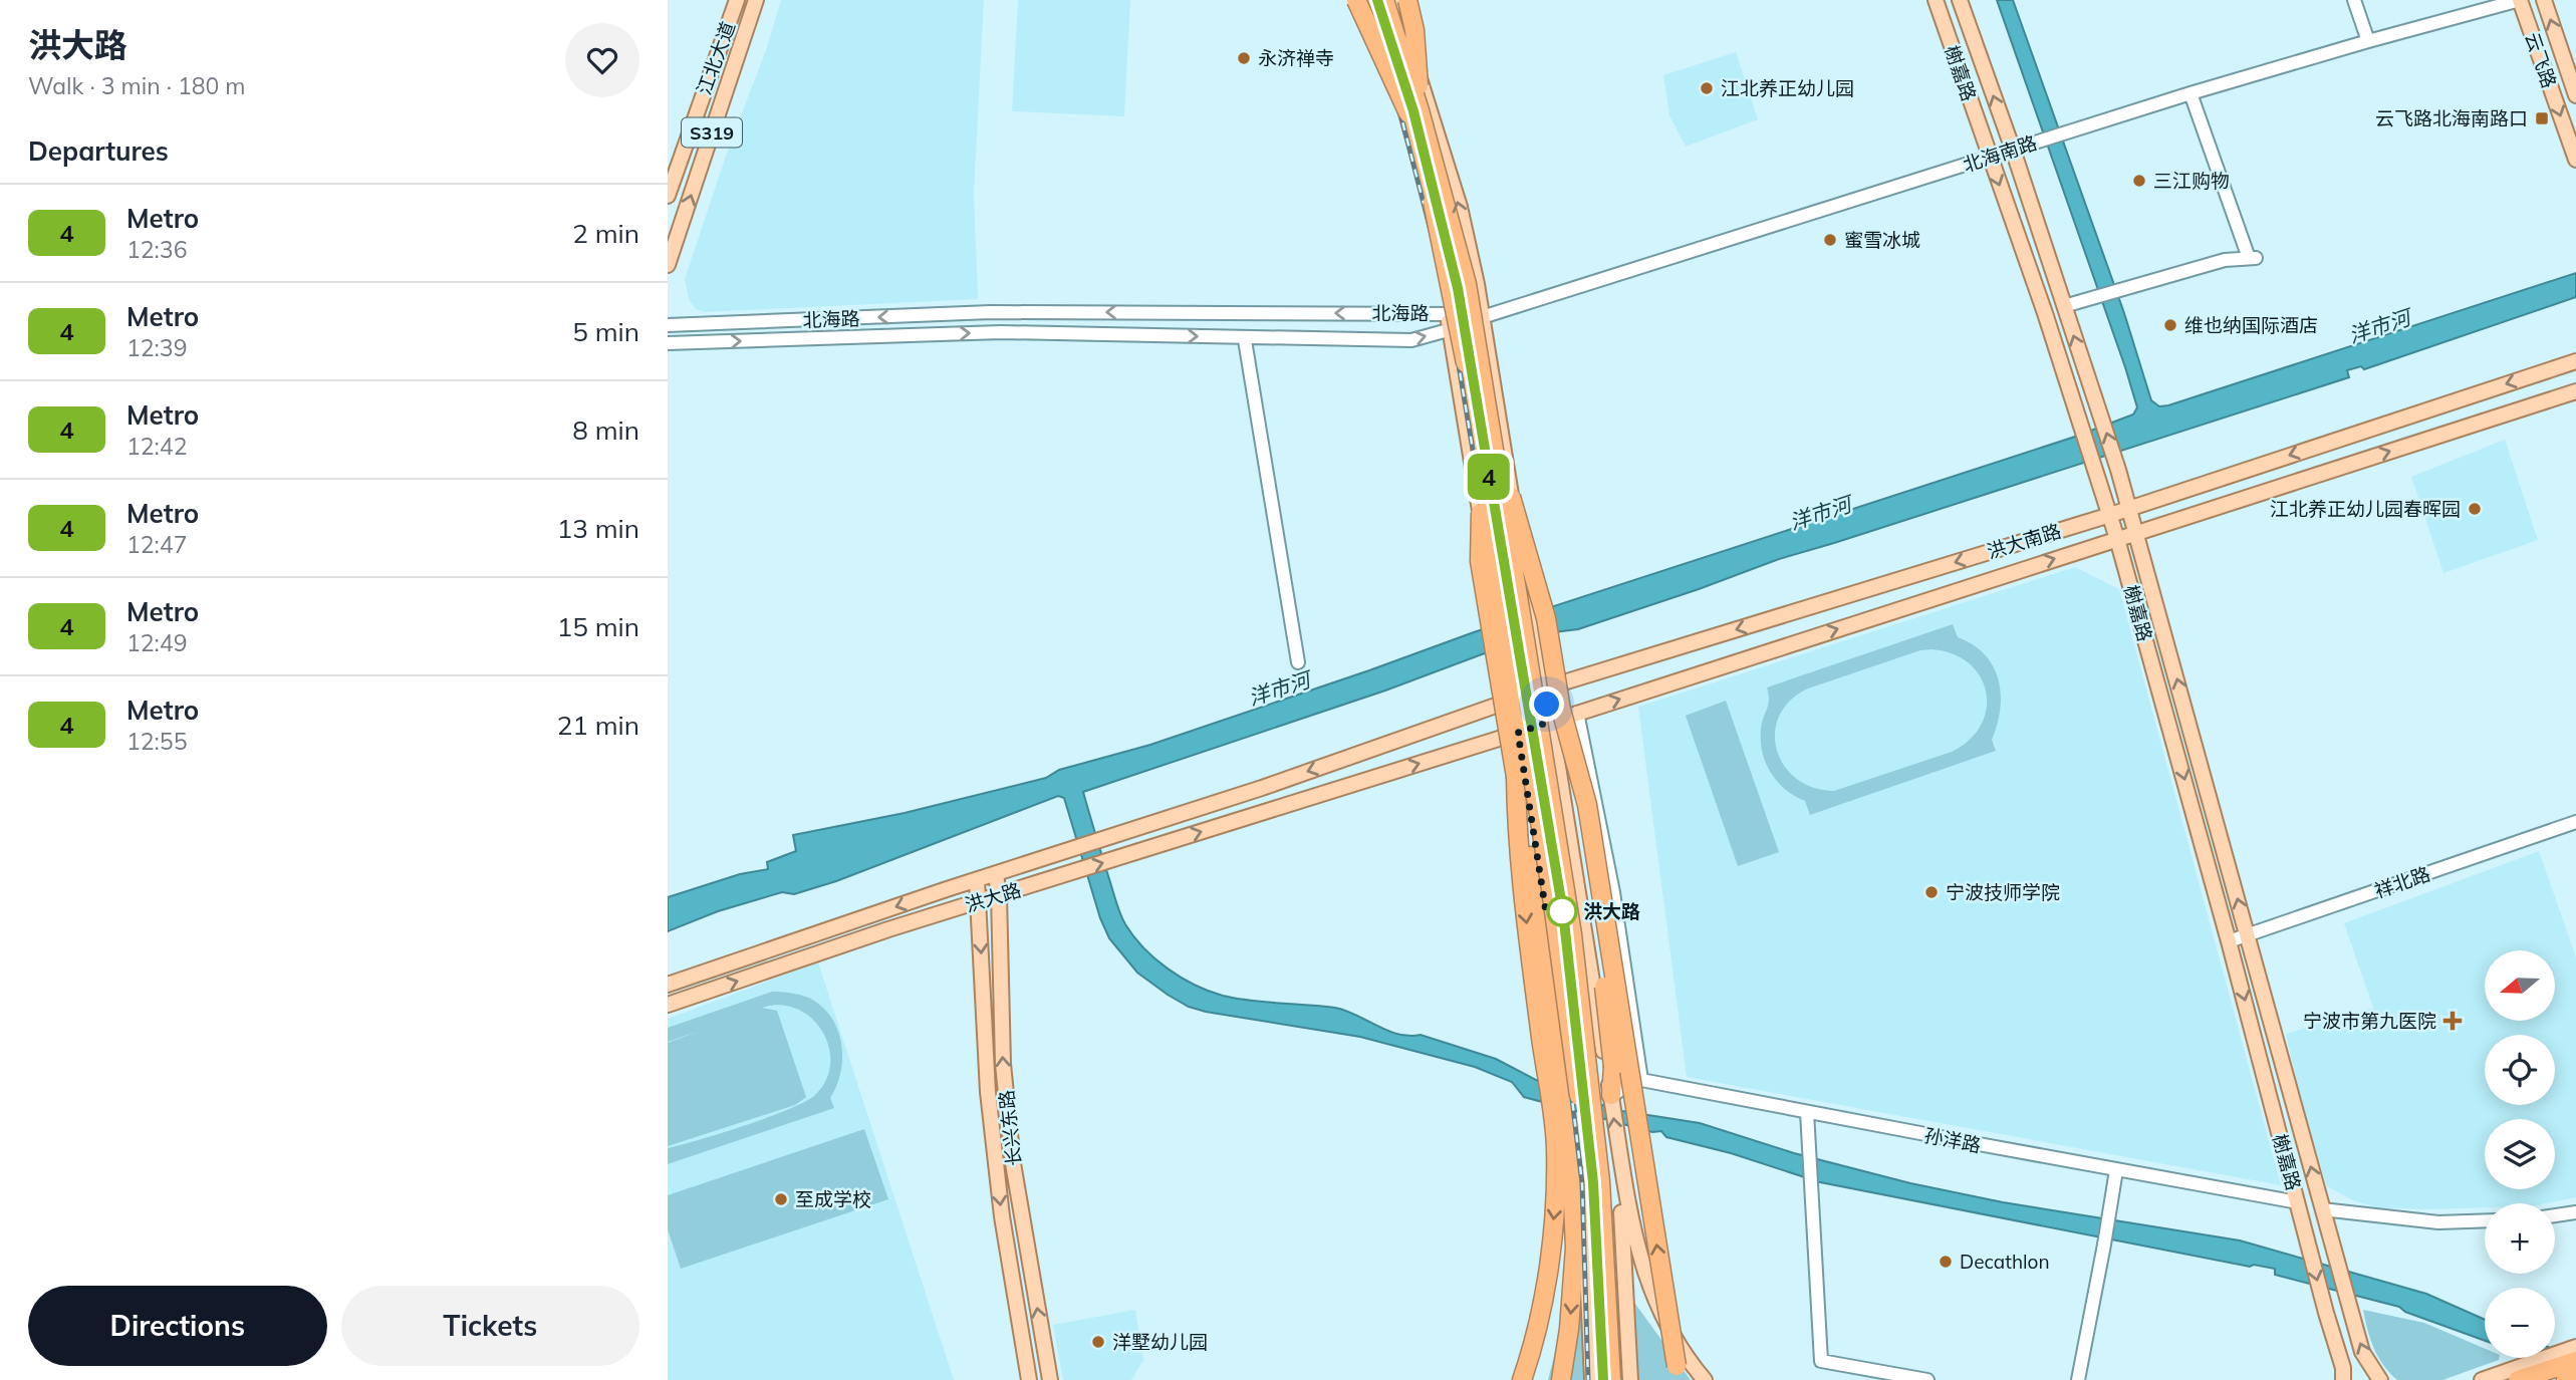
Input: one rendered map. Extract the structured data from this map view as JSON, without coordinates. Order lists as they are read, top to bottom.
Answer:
{
  "streets": {
    "main road": [
      "江北大道",
      "云飞路",
      "榭嘉路",
      "S319",
      "洪大南路",
      "洪大路",
      "长兴东路"
    ],
    "street": [
      "北海南路",
      "北海路",
      "祥北路",
      "孙洋路"
    ]
  },
  "crossings": [
    ["云飞路", "北海南路"],
    ["榭嘉路", "北海南路"],
    ["榭嘉路", "洪大南路"],
    ["榭嘉路", "祥北路"],
    ["榭嘉路", "孙洋路"],
    ["北海南路", "北海路"],
    ["洪大南路", "洪大路"],
    ["洪大路", "长兴东路"]
  ],
  "water": ["洋市河"],
  "places": {
    "other": [
      "永济禅寺",
      "江北养正幼儿园",
      "三江购物",
      "蜜雪冰城",
      "维也纳国际酒店",
      "江北养正幼儿园春晖园",
      "宁波技师学院",
      "洪大路",
      "至成学校",
      "Decathlon",
      "洋墅幼儿园"
    ],
    "transit": ["云飞路北海南路口"],
    "health": ["宁波市第九医院"]
  },
  "lines": ["metro line 4"],
  "north": "left",
  "page": {
    "heading": [
      ["洪大路", "Walk · 3 min · 180 m"],
      "Departures"
    ],
    "on_map": "4",
    "list": [
      {
        "mark": "4",
        "name": "Metro",
        "note": "12:36",
        "value": "2 min"
      },
      {
        "mark": "4",
        "name": "Metro",
        "note": "12:39",
        "value": "5 min"
      },
      {
        "mark": "4",
        "name": "Metro",
        "note": "12:42",
        "value": "8 min"
      },
      {
        "mark": "4",
        "name": "Metro",
        "note": "12:47",
        "value": "13 min"
      },
      {
        "mark": "4",
        "name": "Metro",
        "note": "12:49",
        "value": "15 min"
      },
      {
        "mark": "4",
        "name": "Metro",
        "note": "12:55",
        "value": "21 min"
      }
    ],
    "map_buttons": ["+", "−"],
    "buttons": ["Directions", "Tickets"]
  }
}
